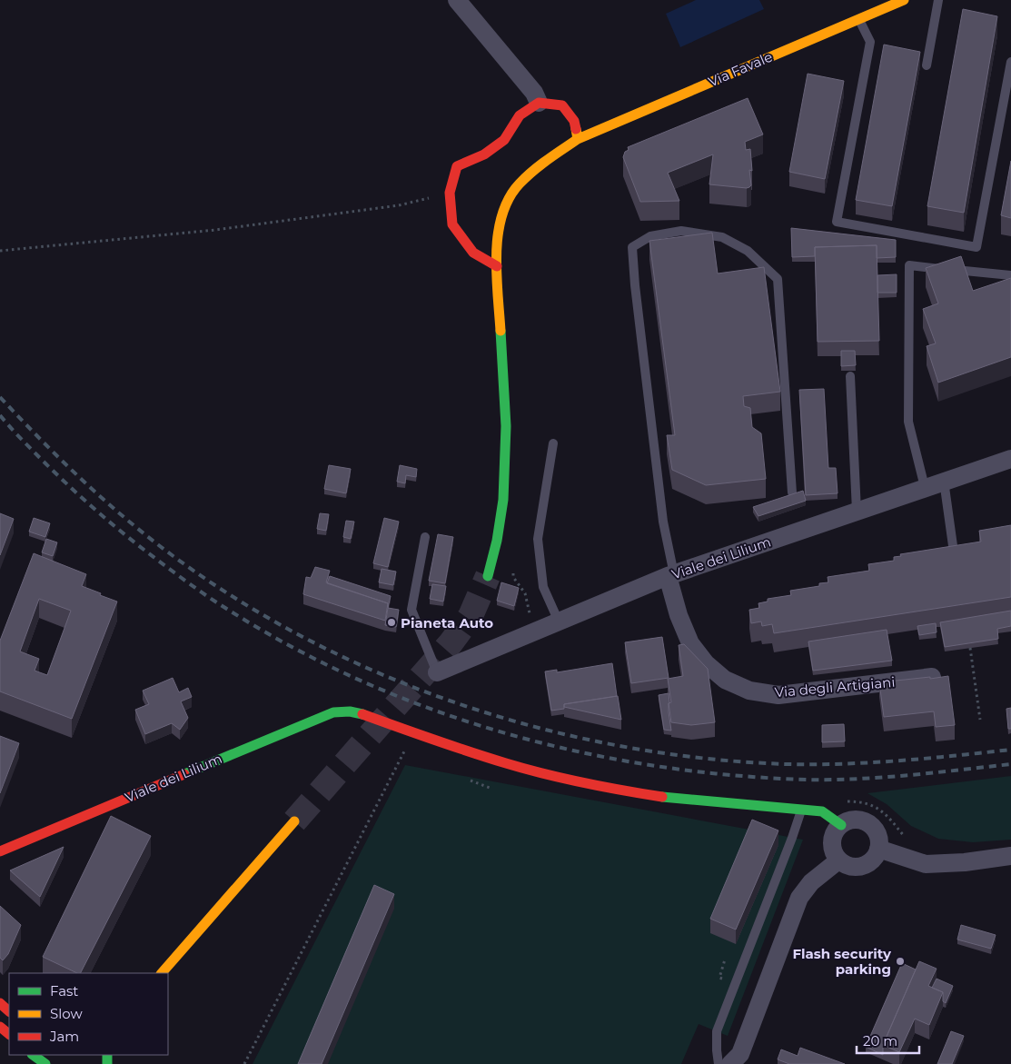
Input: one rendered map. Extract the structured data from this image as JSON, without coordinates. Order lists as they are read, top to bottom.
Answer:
{
  "streets": {
    "main road": ["Via Favale", "Viale dei Lilium"],
    "street": ["Via degli Artigiani"]
  },
  "crossings": [
    ["Viale dei Lilium", "Via degli Artigiani"]
  ],
  "places": ["Pianeta Auto", "Flash security parking"],
  "legend": ["Fast", "Slow", "Jam"],
  "scale_bar": "20 m"
}
